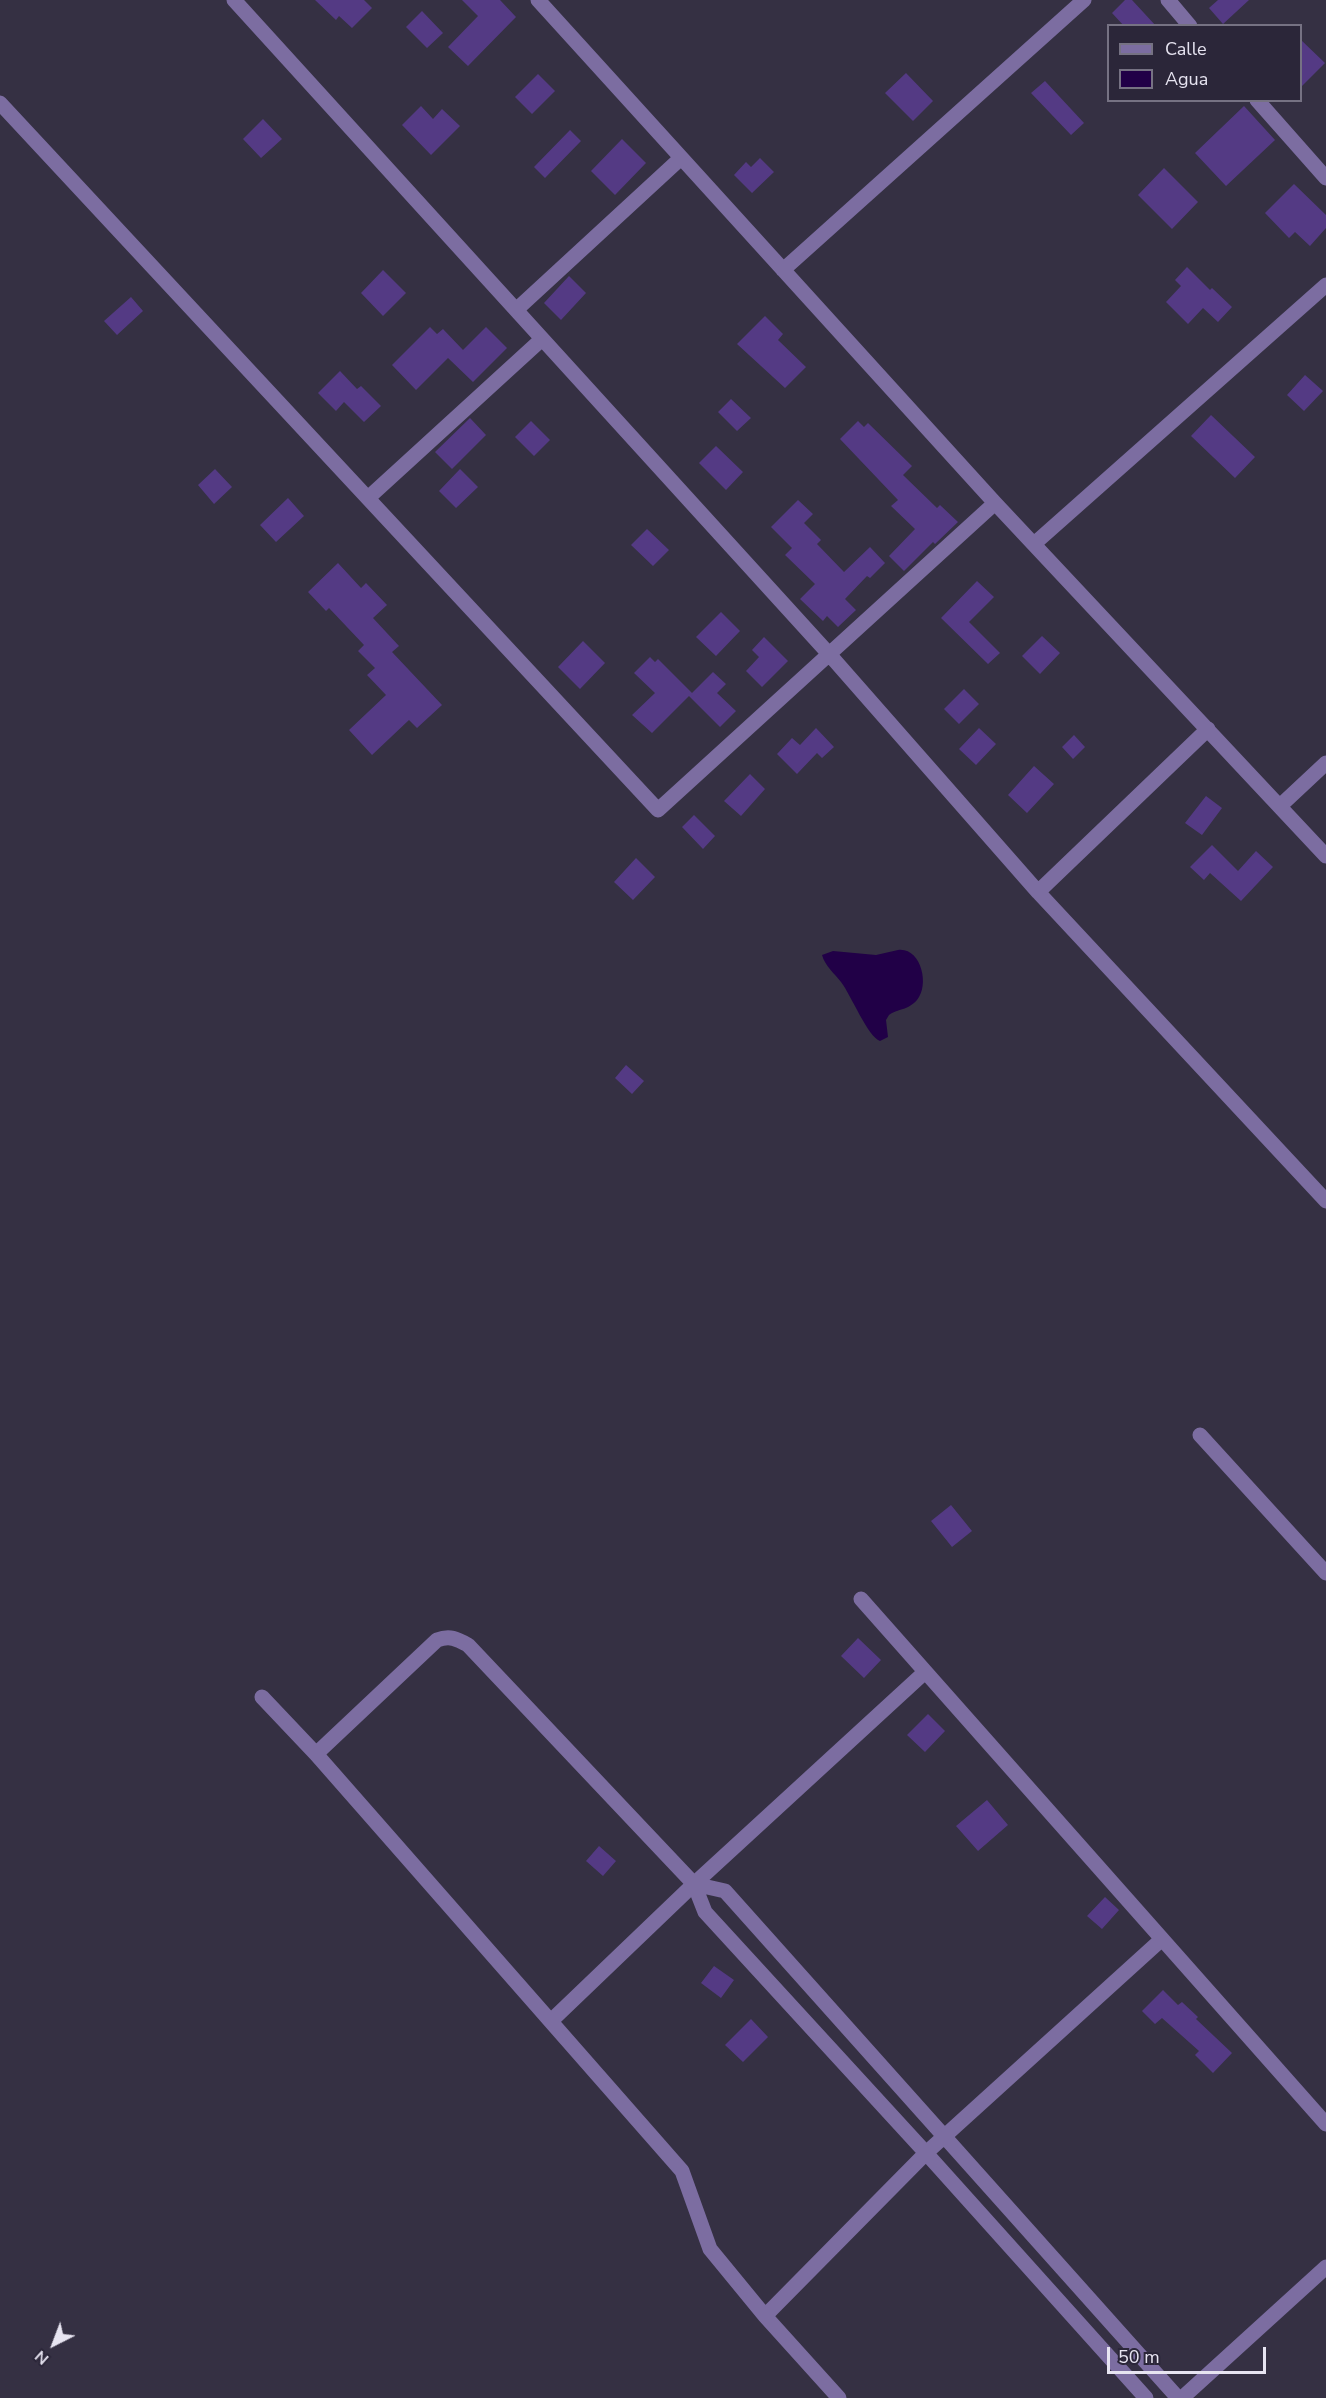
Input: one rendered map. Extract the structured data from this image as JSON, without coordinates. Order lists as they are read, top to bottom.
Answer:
{
  "legend": ["Calle", "Agua"],
  "scale_bar": "50 m",
  "north": "bottom left"
}
